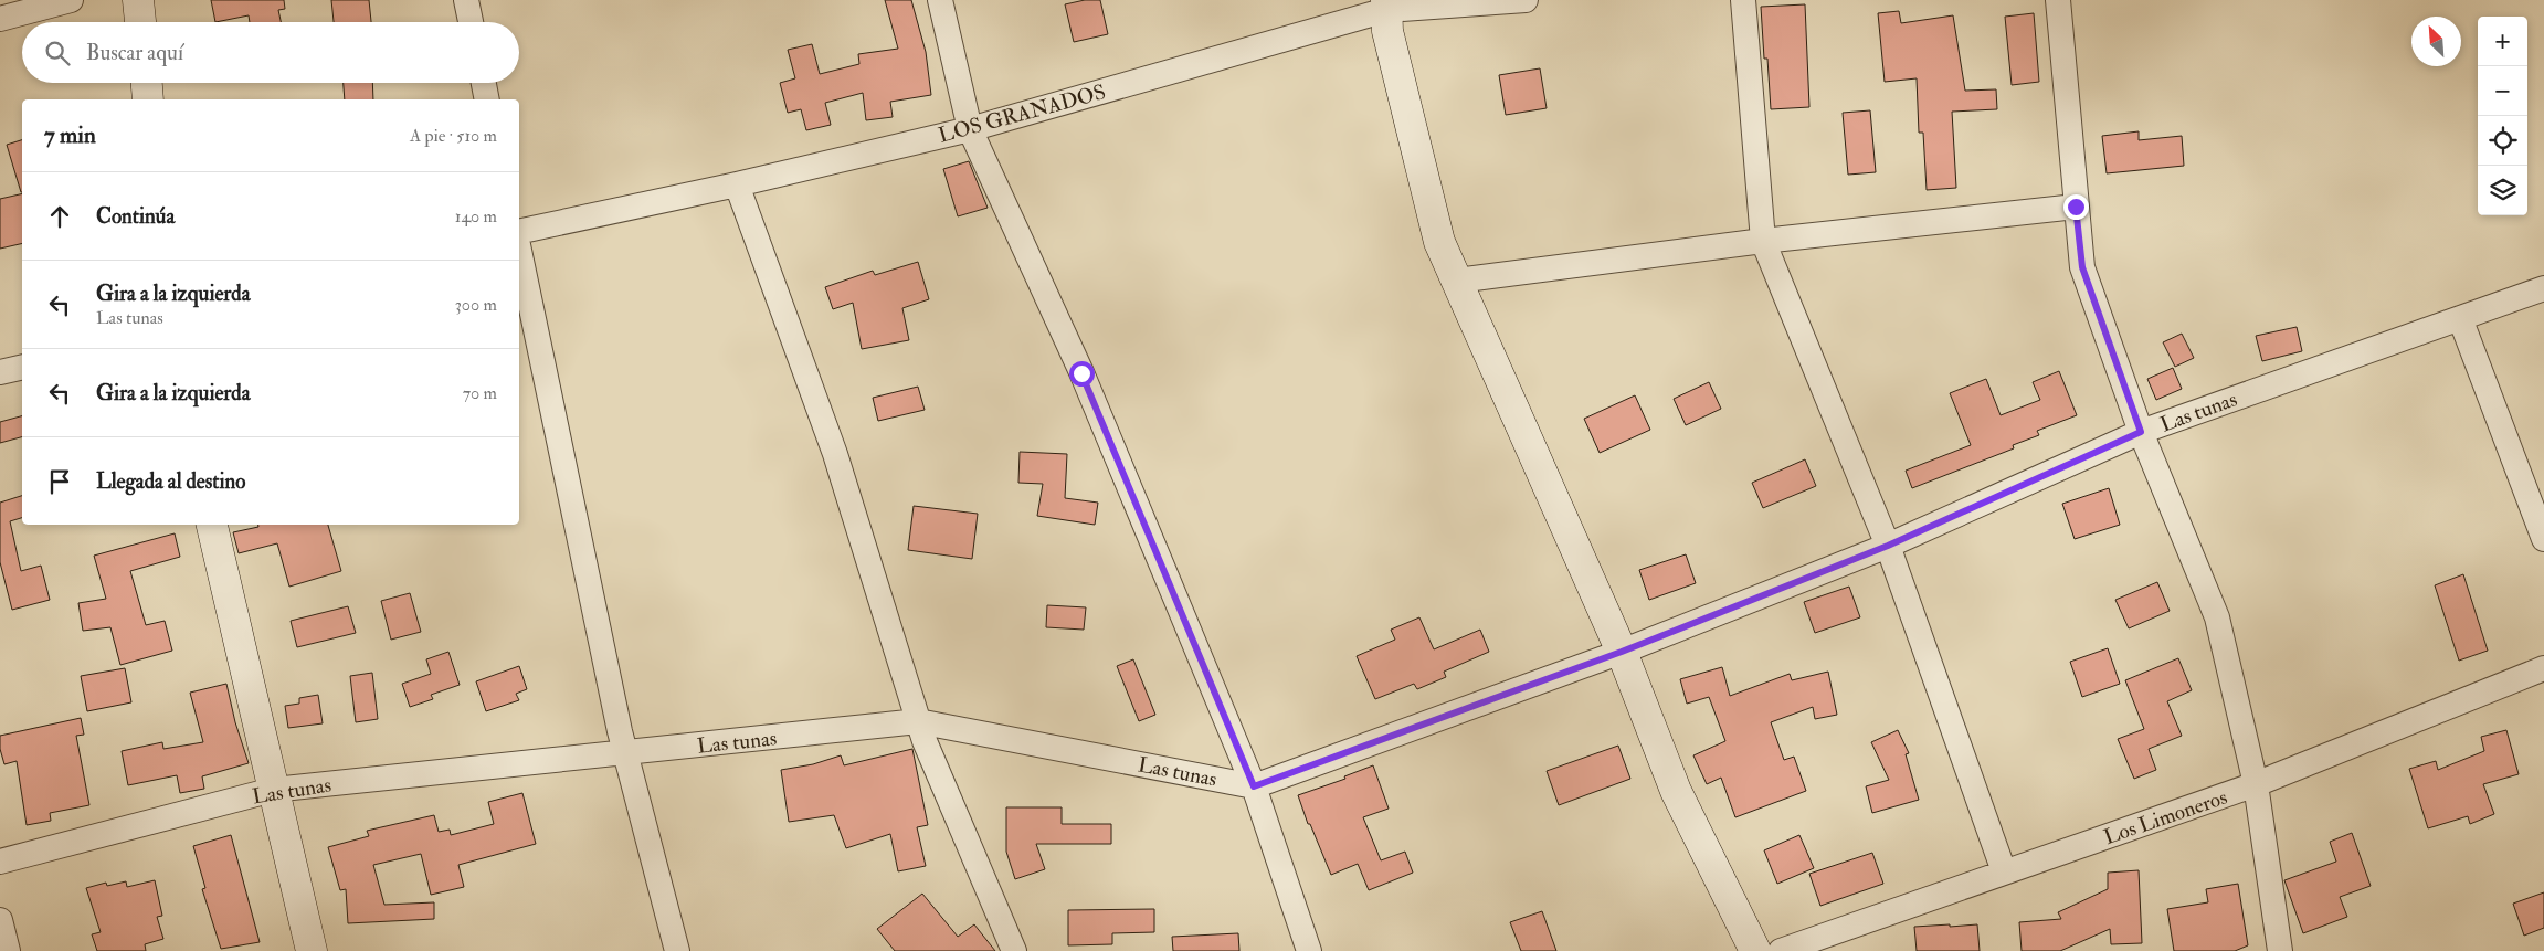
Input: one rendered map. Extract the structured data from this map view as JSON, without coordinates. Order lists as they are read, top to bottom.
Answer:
{
  "streets": {
    "street": ["LOS GRANADOS", "Las tunas", "Los Limoneros"]
  },
  "north": "top left",
  "page": {
    "map_buttons": ["+", "−"],
    "search": "Buscar aquí",
    "heading": ["7 min", "A pie · 510 m"],
    "list": [
      ["Continúa", "140 m"],
      ["Gira a la izquierda", "Las tunas", "300 m"],
      ["Gira a la izquierda", "70 m"],
      "Llegada al destino"
    ]
  }
}
